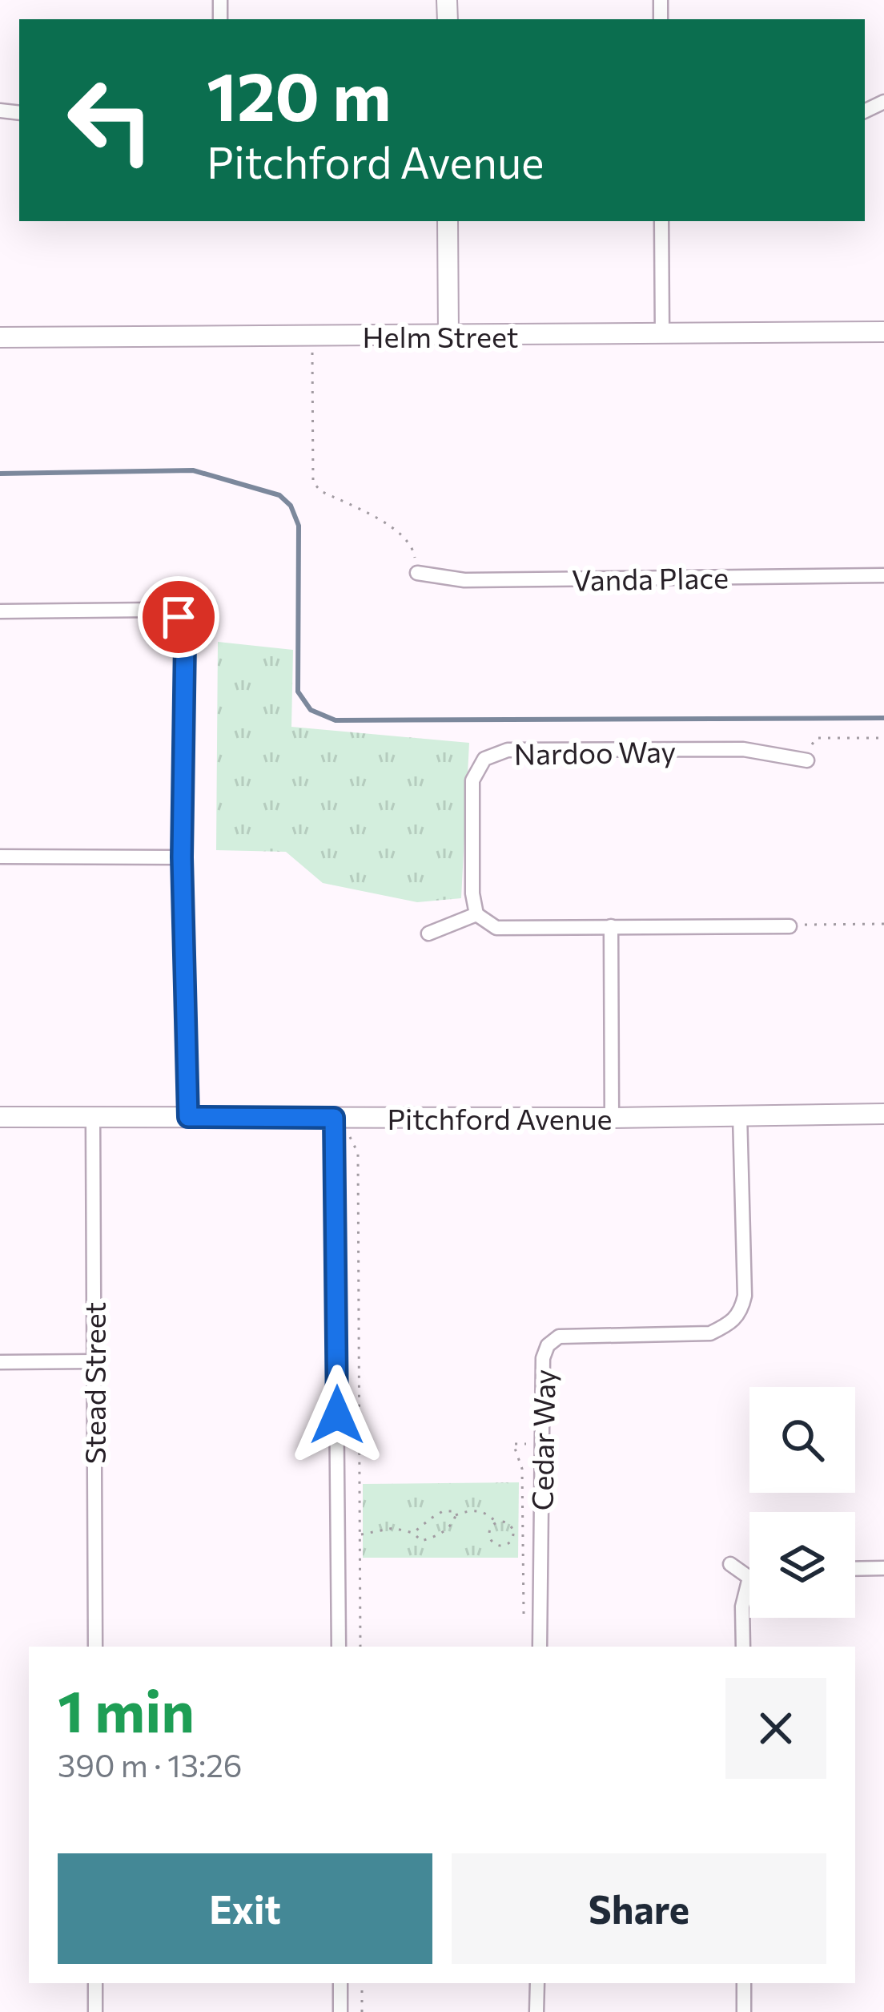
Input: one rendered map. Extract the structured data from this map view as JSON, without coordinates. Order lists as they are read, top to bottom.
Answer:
{
  "streets": {
    "street": [
      "Helm Street",
      "Vanda Place",
      "Nardoo Way",
      "Pitchford Avenue",
      "Stead Street",
      "Cedar Way"
    ]
  },
  "crossings": [
    ["Pitchford Avenue", "Stead Street"],
    ["Pitchford Avenue", "Cedar Way"]
  ],
  "page": {
    "turn": ["120 m", "Pitchford Avenue"],
    "heading": ["1 min", "390 m · 13:26"],
    "buttons": ["Exit", "Share"]
  }
}
